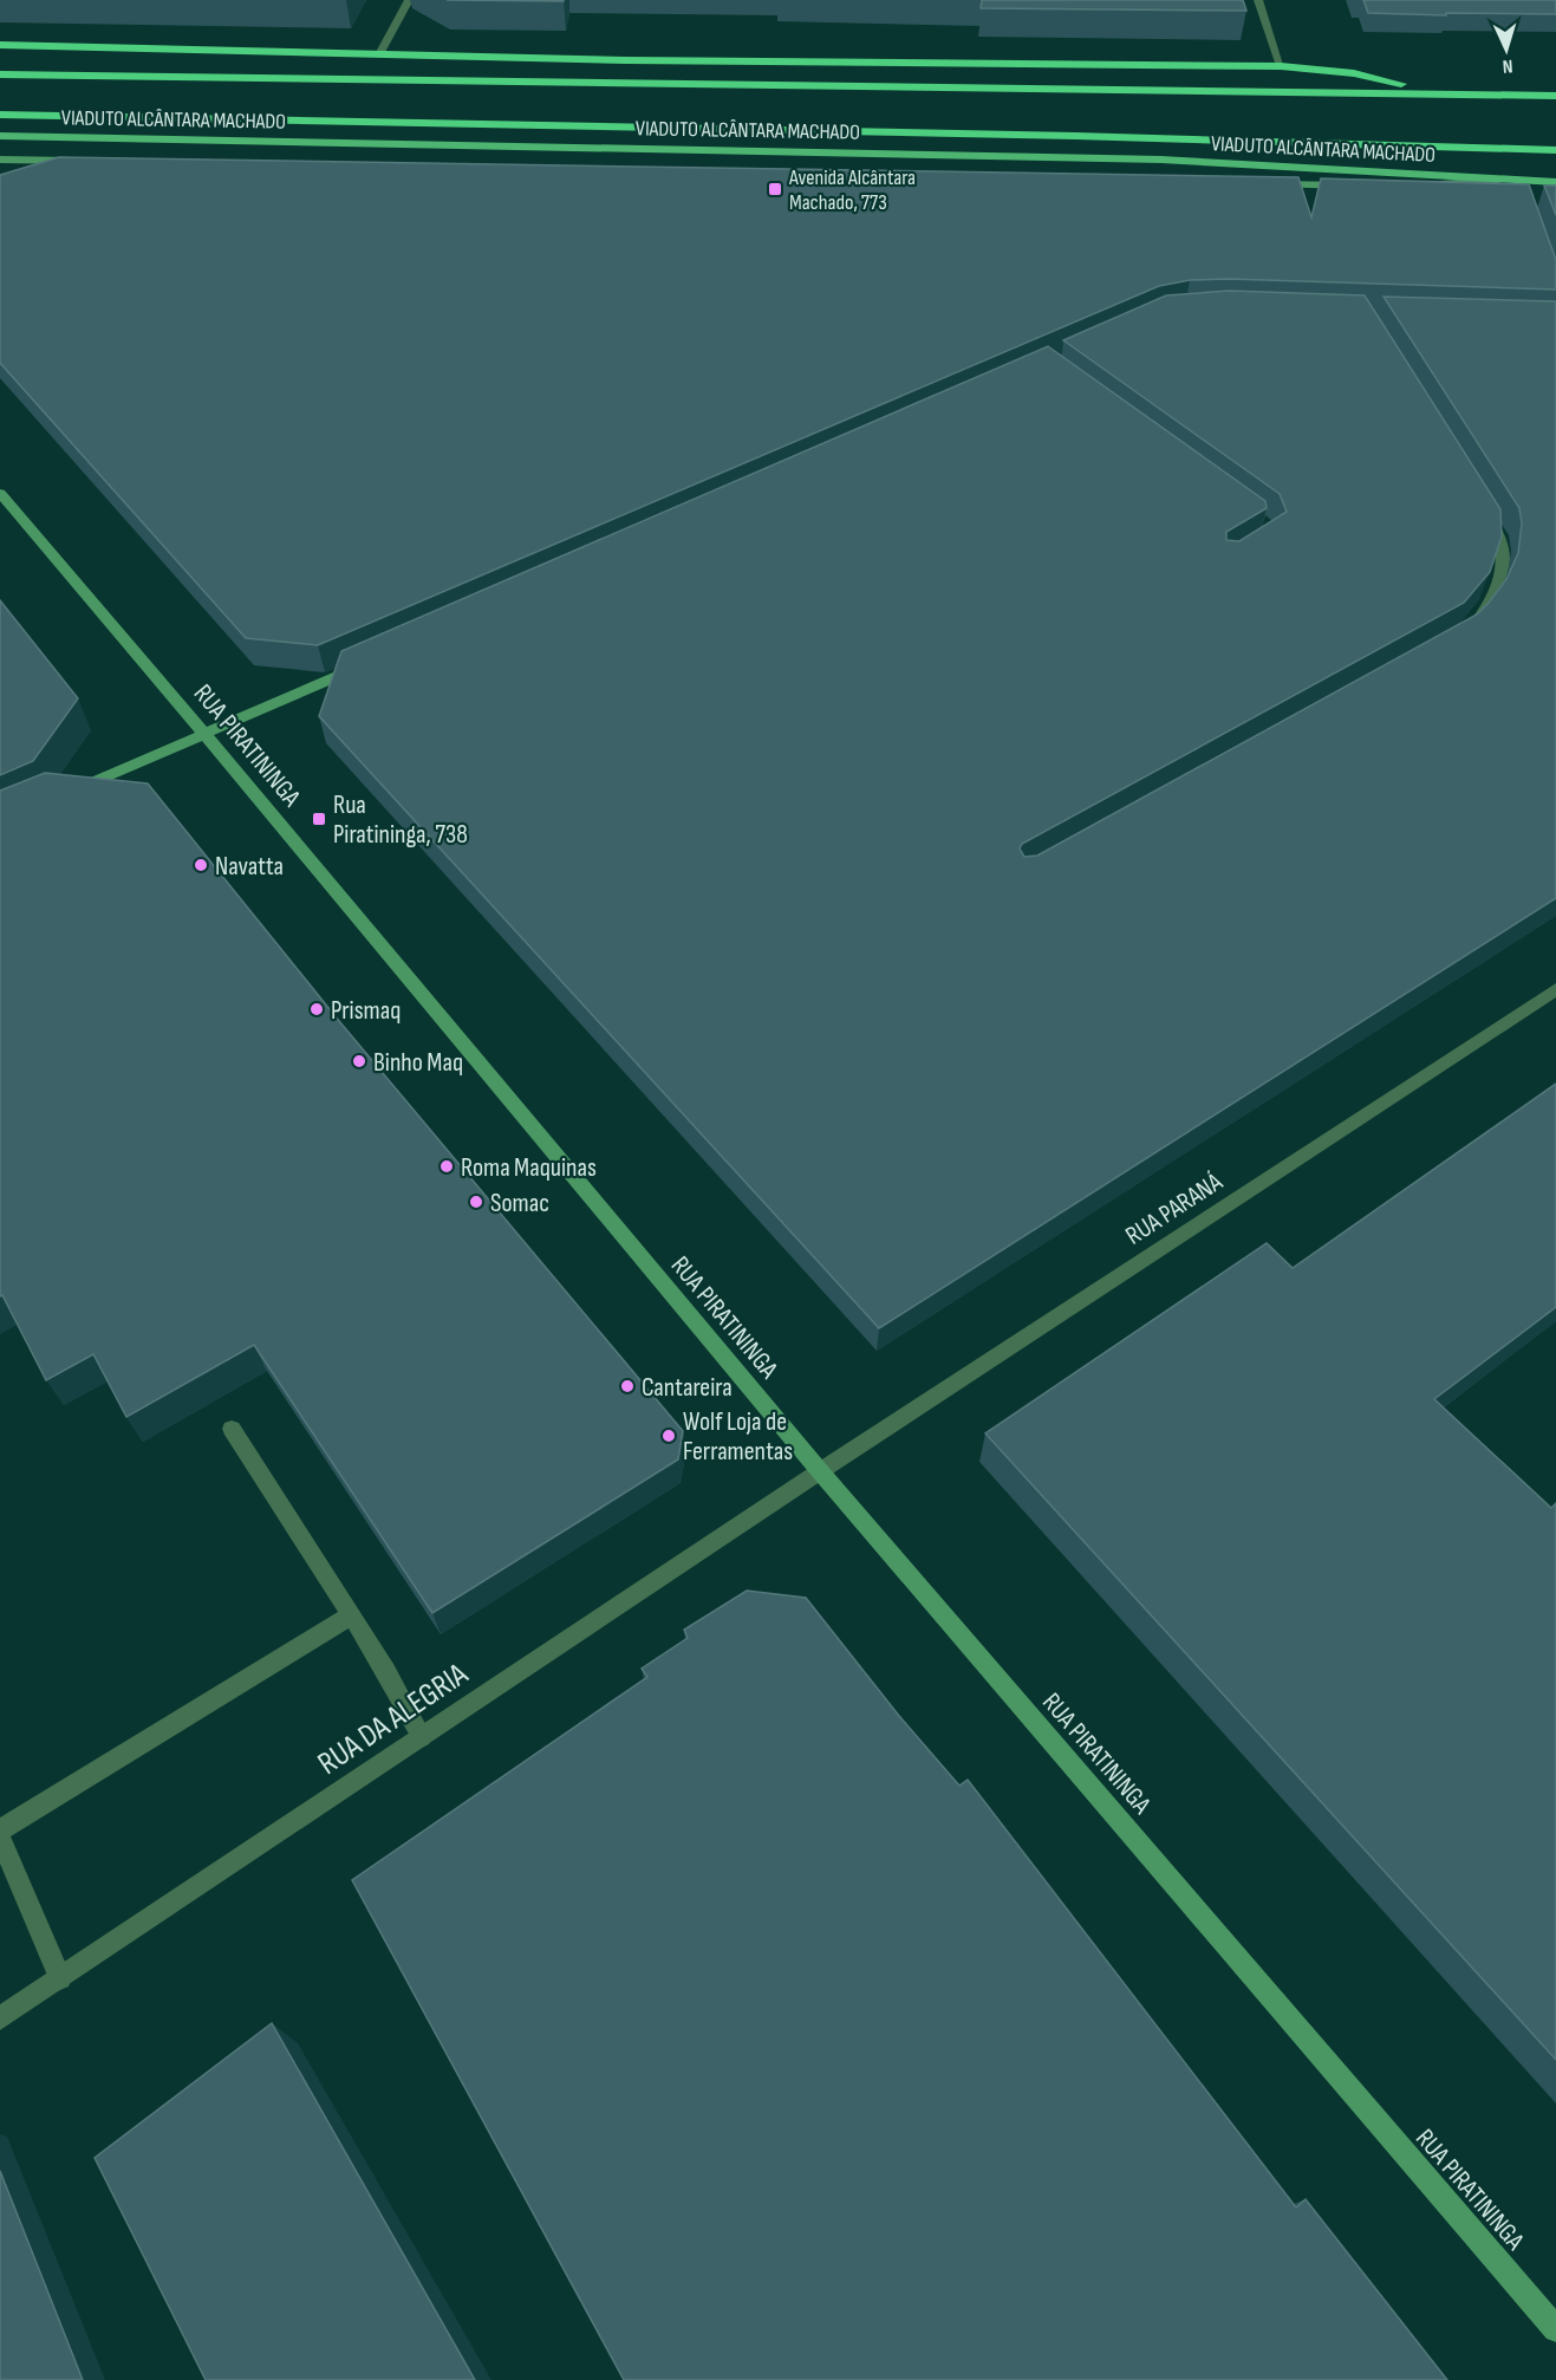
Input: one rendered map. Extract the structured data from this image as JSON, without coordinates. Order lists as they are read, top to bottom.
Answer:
{
  "streets": {
    "highway": ["VIADUTO ALCÂNTARA MACHADO"],
    "street": ["RUA PIRATININGA", "RUA PARANÁ", "RUA DA ALEGRIA"]
  },
  "crossings": [
    ["RUA PIRATININGA", "RUA PARANÁ"],
    ["RUA PIRATININGA", "RUA DA ALEGRIA"],
    ["RUA PARANÁ", "RUA DA ALEGRIA"]
  ],
  "places": {
    "transit": ["Avenida Alcântara Machado, 773", "Rua Piratininga, 738"],
    "other": [
      "Navatta",
      "Prismaq",
      "Binho Maq",
      "Roma Maquinas",
      "Somac",
      "Cantareira",
      "Wolf Loja de Ferramentas"
    ]
  },
  "north": "bottom"
}
